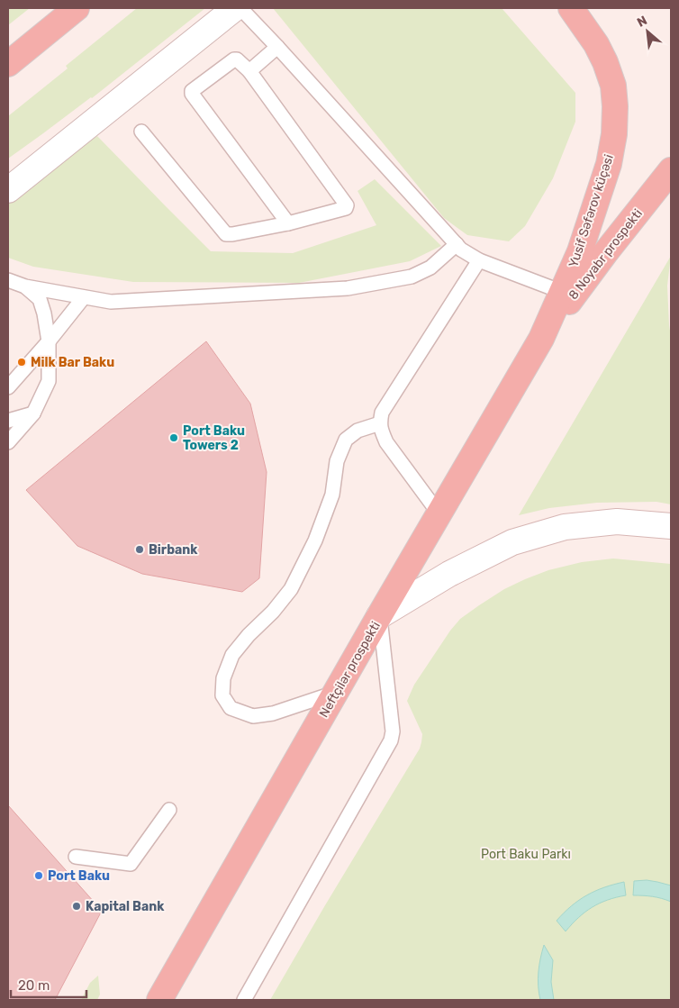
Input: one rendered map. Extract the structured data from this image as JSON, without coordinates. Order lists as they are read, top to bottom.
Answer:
{
  "streets": {
    "highway": ["Yusif Səfərov küçəsi", "8 Noyabr prospekti", "Neftçilər prospekti"]
  },
  "crossings": [
    ["Yusif Səfərov küçəsi", "8 Noyabr prospekti"],
    ["Yusif Səfərov küçəsi", "Neftçilər prospekti"],
    ["8 Noyabr prospekti", "Neftçilər prospekti"]
  ],
  "parks": ["Port Baku Parkı"],
  "places": [
    "Milk Bar Baku",
    "Port Baku Towers 2",
    "Birbank",
    "Port Baku",
    "Kapital Bank"
  ],
  "scale_bar": "20 m",
  "north": "top left"
}
